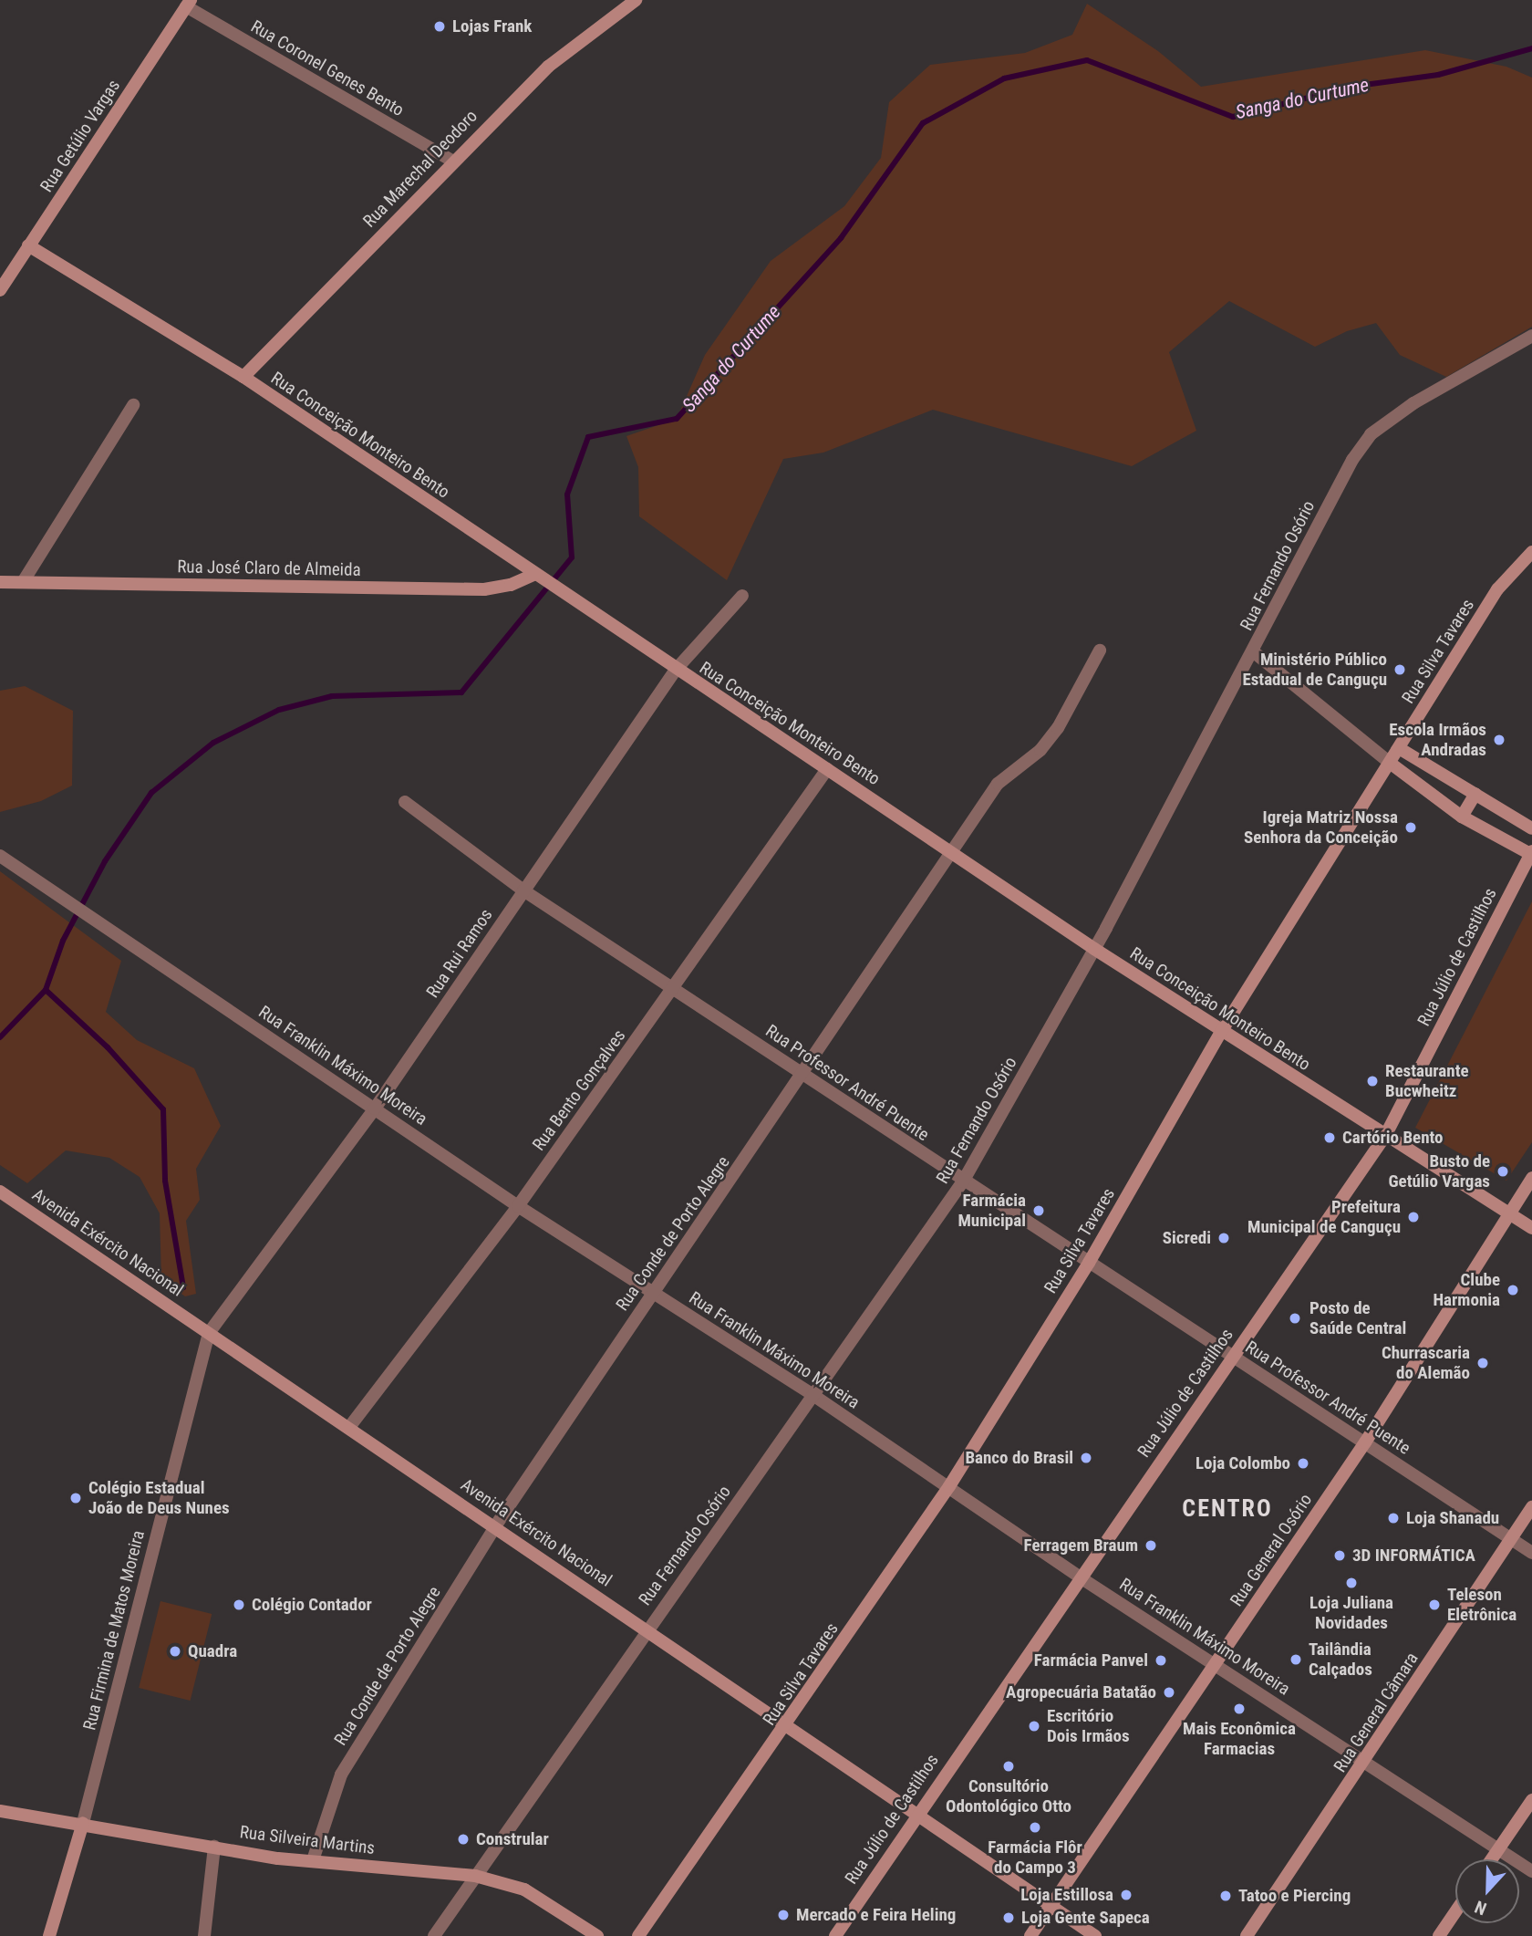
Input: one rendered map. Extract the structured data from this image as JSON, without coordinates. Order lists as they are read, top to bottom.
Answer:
{
  "streets": {
    "street": [
      "Rua Coronel Genes Bento",
      "Rua Getúlio Vargas",
      "Rua Marechal Deodoro",
      "Rua Conceição Monteiro Bento",
      "Rua Fernando Osório",
      "Rua José Claro de Almeida",
      "Rua Silva Tavares",
      "Rua Rui Ramos",
      "Rua Júlio de Castilhos",
      "Rua Franklin Máximo Moreira",
      "Rua Professor André Puente",
      "Rua Bento Gonçalves",
      "Rua Conde de Porto Alegre",
      "Avenida Exército Nacional",
      "Rua General Osório",
      "Rua Firmina de Matos Moreira",
      "Rua General Câmara",
      "Rua Silveira Martins"
    ]
  },
  "crossings": [
    ["Rua Coronel Genes Bento", "Rua Getúlio Vargas"],
    ["Rua Coronel Genes Bento", "Rua Marechal Deodoro"],
    ["Rua Getúlio Vargas", "Rua Conceição Monteiro Bento"],
    ["Rua Marechal Deodoro", "Rua Conceição Monteiro Bento"],
    ["Rua Conceição Monteiro Bento", "Rua Fernando Osório"],
    ["Rua Conceição Monteiro Bento", "Rua José Claro de Almeida"],
    ["Rua Conceição Monteiro Bento", "Rua Silva Tavares"],
    ["Rua Conceição Monteiro Bento", "Rua Rui Ramos"],
    ["Rua Conceição Monteiro Bento", "Rua Júlio de Castilhos"],
    ["Rua Conceição Monteiro Bento", "Rua Bento Gonçalves"],
    ["Rua Conceição Monteiro Bento", "Rua Conde de Porto Alegre"],
    ["Rua Conceição Monteiro Bento", "Rua General Osório"],
    ["Rua Fernando Osório", "Rua Franklin Máximo Moreira"],
    ["Rua Fernando Osório", "Rua Professor André Puente"],
    ["Rua Fernando Osório", "Avenida Exército Nacional"],
    ["Rua Fernando Osório", "Rua Silveira Martins"],
    ["Rua Silva Tavares", "Rua Franklin Máximo Moreira"],
    ["Rua Silva Tavares", "Rua Professor André Puente"],
    ["Rua Silva Tavares", "Avenida Exército Nacional"],
    ["Rua Rui Ramos", "Rua Franklin Máximo Moreira"],
    ["Rua Rui Ramos", "Rua Professor André Puente"],
    ["Rua Rui Ramos", "Avenida Exército Nacional"],
    ["Rua Rui Ramos", "Rua Firmina de Matos Moreira"],
    ["Rua Júlio de Castilhos", "Rua Franklin Máximo Moreira"],
    ["Rua Júlio de Castilhos", "Rua Professor André Puente"],
    ["Rua Júlio de Castilhos", "Avenida Exército Nacional"],
    ["Rua Franklin Máximo Moreira", "Rua Bento Gonçalves"],
    ["Rua Franklin Máximo Moreira", "Rua Conde de Porto Alegre"],
    ["Rua Franklin Máximo Moreira", "Rua General Osório"],
    ["Rua Franklin Máximo Moreira", "Rua General Câmara"],
    ["Rua Professor André Puente", "Rua Bento Gonçalves"],
    ["Rua Professor André Puente", "Rua Conde de Porto Alegre"],
    ["Rua Professor André Puente", "Rua General Osório"],
    ["Rua Professor André Puente", "Rua General Câmara"],
    ["Rua Bento Gonçalves", "Avenida Exército Nacional"],
    ["Rua Conde de Porto Alegre", "Avenida Exército Nacional"],
    ["Rua Conde de Porto Alegre", "Rua Silveira Martins"],
    ["Avenida Exército Nacional", "Rua General Osório"],
    ["Avenida Exército Nacional", "Rua Firmina de Matos Moreira"],
    ["Rua Firmina de Matos Moreira", "Rua Silveira Martins"]
  ],
  "districts": ["CENTRO"],
  "water": ["Sanga do Curtume"],
  "places": [
    "Lojas Frank",
    "Ministério Público Estadual de Canguçu",
    "Escola Irmãos Andradas",
    "Igreja Matriz Nossa Senhora da Conceição",
    "Restaurante Bucwheitz",
    "Cartório Bento",
    "Busto de Getúlio Vargas",
    "Farmácia Municipal",
    "Prefeitura Municipal de Canguçu",
    "Sicredi",
    "Clube Harmonia",
    "Posto de Saúde Central",
    "Churrascaria do Alemão",
    "Banco do Brasil",
    "Loja Colombo",
    "Colégio Estadual João de Deus Nunes",
    "Loja Shanadu",
    "Ferragem Braum",
    "3D INFORMÁTICA",
    "Loja Juliana Novidades",
    "Colégio Contador",
    "Teleson Eletrônica",
    "Quadra",
    "Tailândia Calçados",
    "Farmácia Panvel",
    "Agropecuária Batatão",
    "Mais Econômica Farmacias",
    "Escritório Dois Irmãos",
    "Consultório Odontológico Otto",
    "Farmácia Flôr do Campo 3",
    "Constrular",
    "Loja Estillosa",
    "Tatoo e Piercing",
    "Mercado e Feira Heling",
    "Loja Gente Sapeca"
  ],
  "north": "bottom"
}
